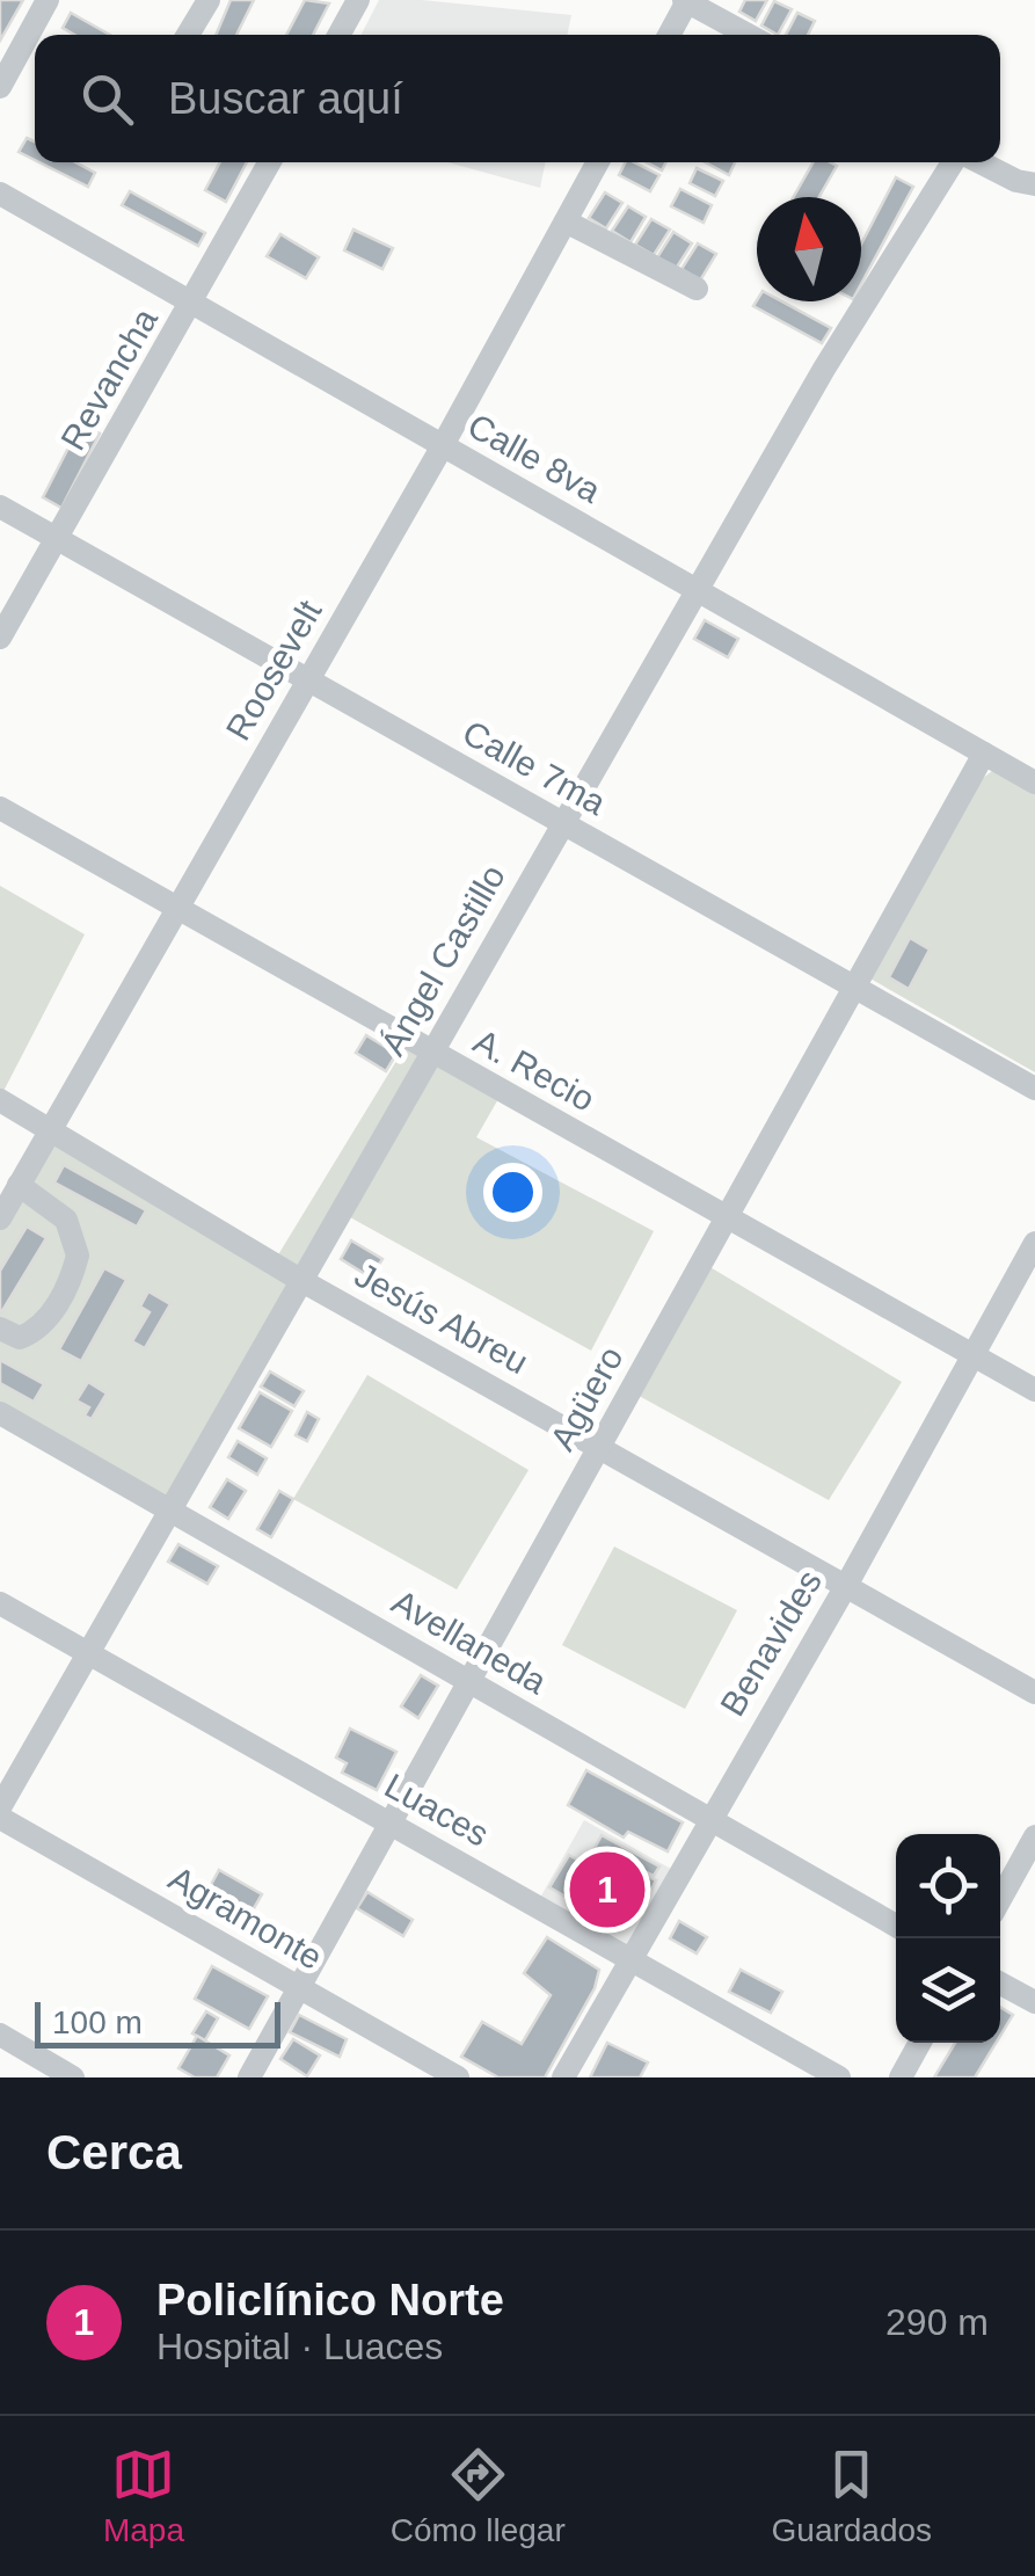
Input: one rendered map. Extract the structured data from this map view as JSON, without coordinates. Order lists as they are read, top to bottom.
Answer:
{
  "streets": {
    "street": [
      "Revancha",
      "Calle 8va",
      "Roosevelt",
      "Calle 7ma",
      "Ángel Castillo",
      "A. Recio",
      "Jesús Abreu",
      "Agüero",
      "Avellaneda",
      "Benavides",
      "Luaces",
      "Agramonte"
    ]
  },
  "crossings": [
    ["Revancha", "Calle 8va"],
    ["Revancha", "Calle 7ma"],
    ["Calle 8va", "Roosevelt"],
    ["Calle 8va", "Ángel Castillo"],
    ["Calle 8va", "Agüero"],
    ["Roosevelt", "Calle 7ma"],
    ["Roosevelt", "A. Recio"],
    ["Roosevelt", "Jesús Abreu"],
    ["Calle 7ma", "Ángel Castillo"],
    ["Calle 7ma", "Agüero"],
    ["Ángel Castillo", "A. Recio"],
    ["Ángel Castillo", "Jesús Abreu"],
    ["Ángel Castillo", "Avellaneda"],
    ["Ángel Castillo", "Luaces"],
    ["A. Recio", "Agüero"],
    ["A. Recio", "Benavides"],
    ["Jesús Abreu", "Agüero"],
    ["Jesús Abreu", "Benavides"],
    ["Agüero", "Avellaneda"],
    ["Agüero", "Luaces"],
    ["Agüero", "Agramonte"],
    ["Avellaneda", "Benavides"],
    ["Benavides", "Luaces"]
  ],
  "scale_bar": "100 m",
  "north": "top",
  "page": {
    "search": "Buscar aquí",
    "pins": "1",
    "scale": "100 m",
    "heading": "Cerca",
    "list": [
      {
        "mark": "1",
        "name": "Policlínico Norte",
        "note": "Hospital · Luaces",
        "value": "290 m"
      }
    ],
    "nav": ["Mapa", "Cómo llegar", "Guardados"]
  }
}
